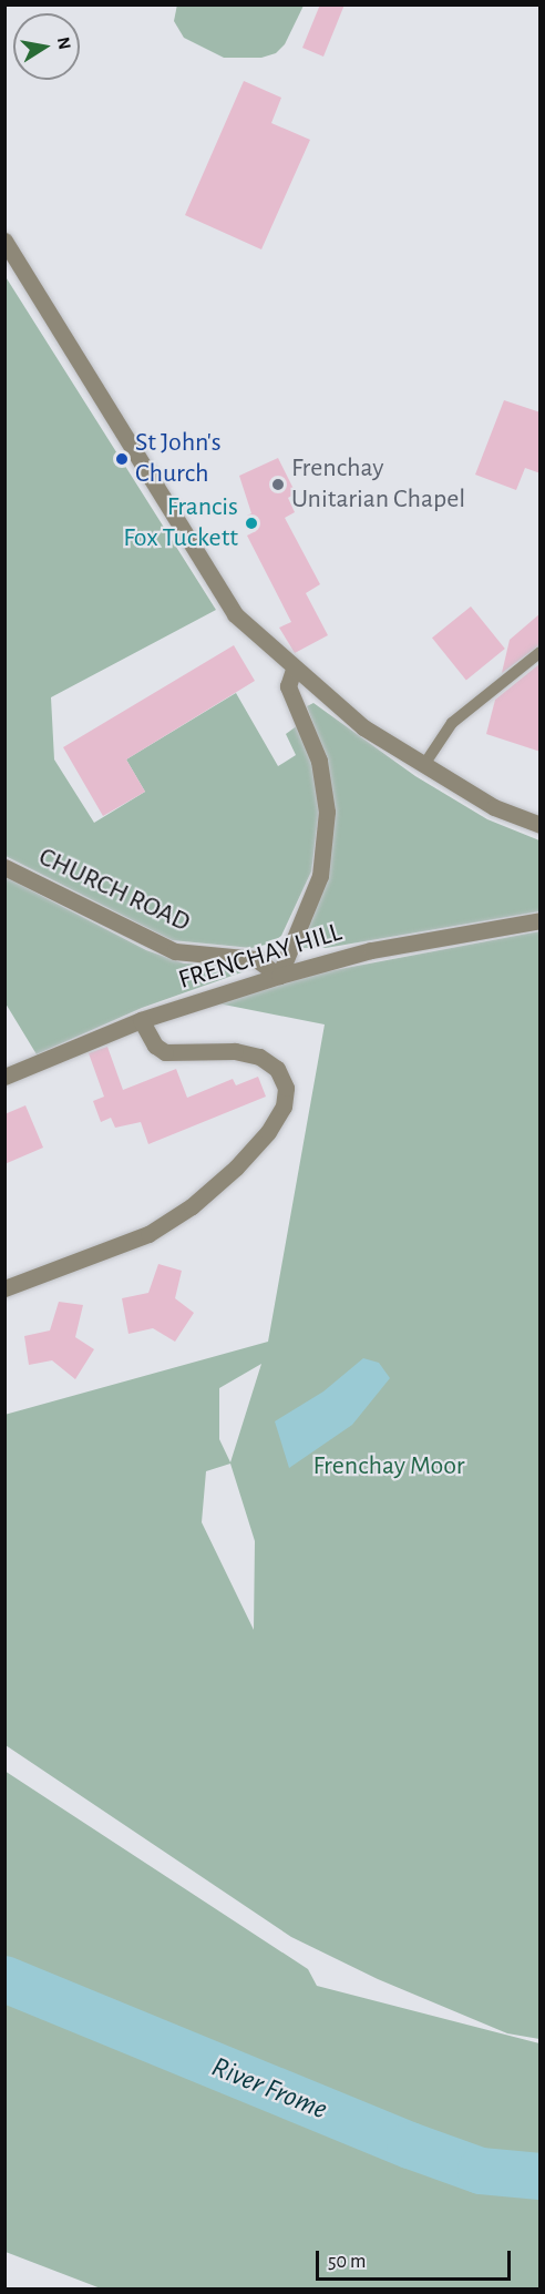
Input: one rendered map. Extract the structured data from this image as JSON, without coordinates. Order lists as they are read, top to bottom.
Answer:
{
  "streets": {
    "street": ["CHURCH ROAD", "FRENCHAY HILL"]
  },
  "crossings": [
    ["CHURCH ROAD", "FRENCHAY HILL"]
  ],
  "water": ["River Frome"],
  "parks": ["Frenchay Moor"],
  "places": ["St John's Church", "Frenchay Unitarian Chapel", "Francis Fox Tuckett"],
  "scale_bar": "50 m",
  "north": "right"
}
